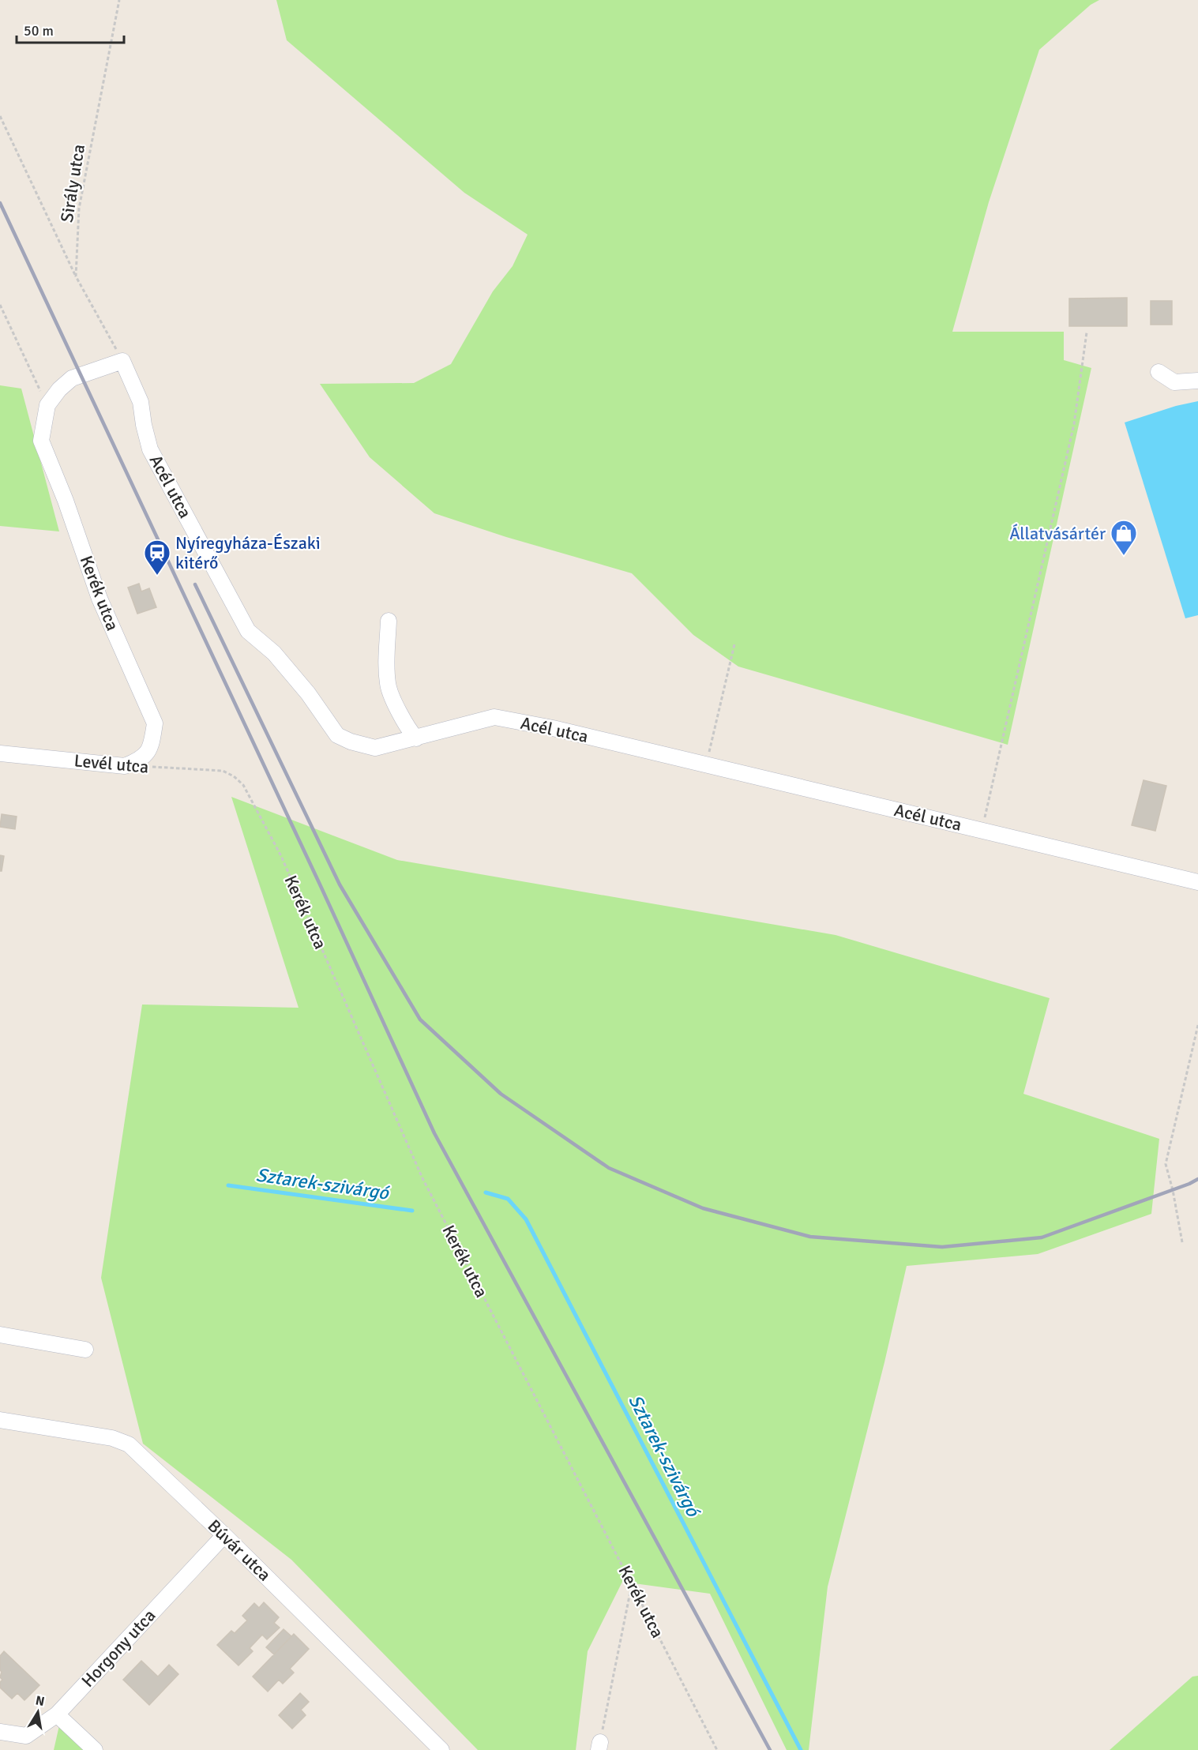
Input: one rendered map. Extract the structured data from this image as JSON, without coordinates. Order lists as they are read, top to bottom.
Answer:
{
  "streets": {
    "street": [
      "Acél utca",
      "Kerék utca",
      "Levél utca",
      "Búvár utca",
      "Horgony utca"
    ],
    "path": ["Sirály utca"]
  },
  "crossings": [
    ["Acél utca", "Kerék utca"],
    ["Kerék utca", "Levél utca"],
    ["Búvár utca", "Horgony utca"]
  ],
  "water": ["Sztarek-szivárgó"],
  "places": {
    "shop": ["Állatvásártér"],
    "station": ["Nyíregyháza-Északi kitérő"]
  },
  "scale_bar": "50 m",
  "north": "top"
}
